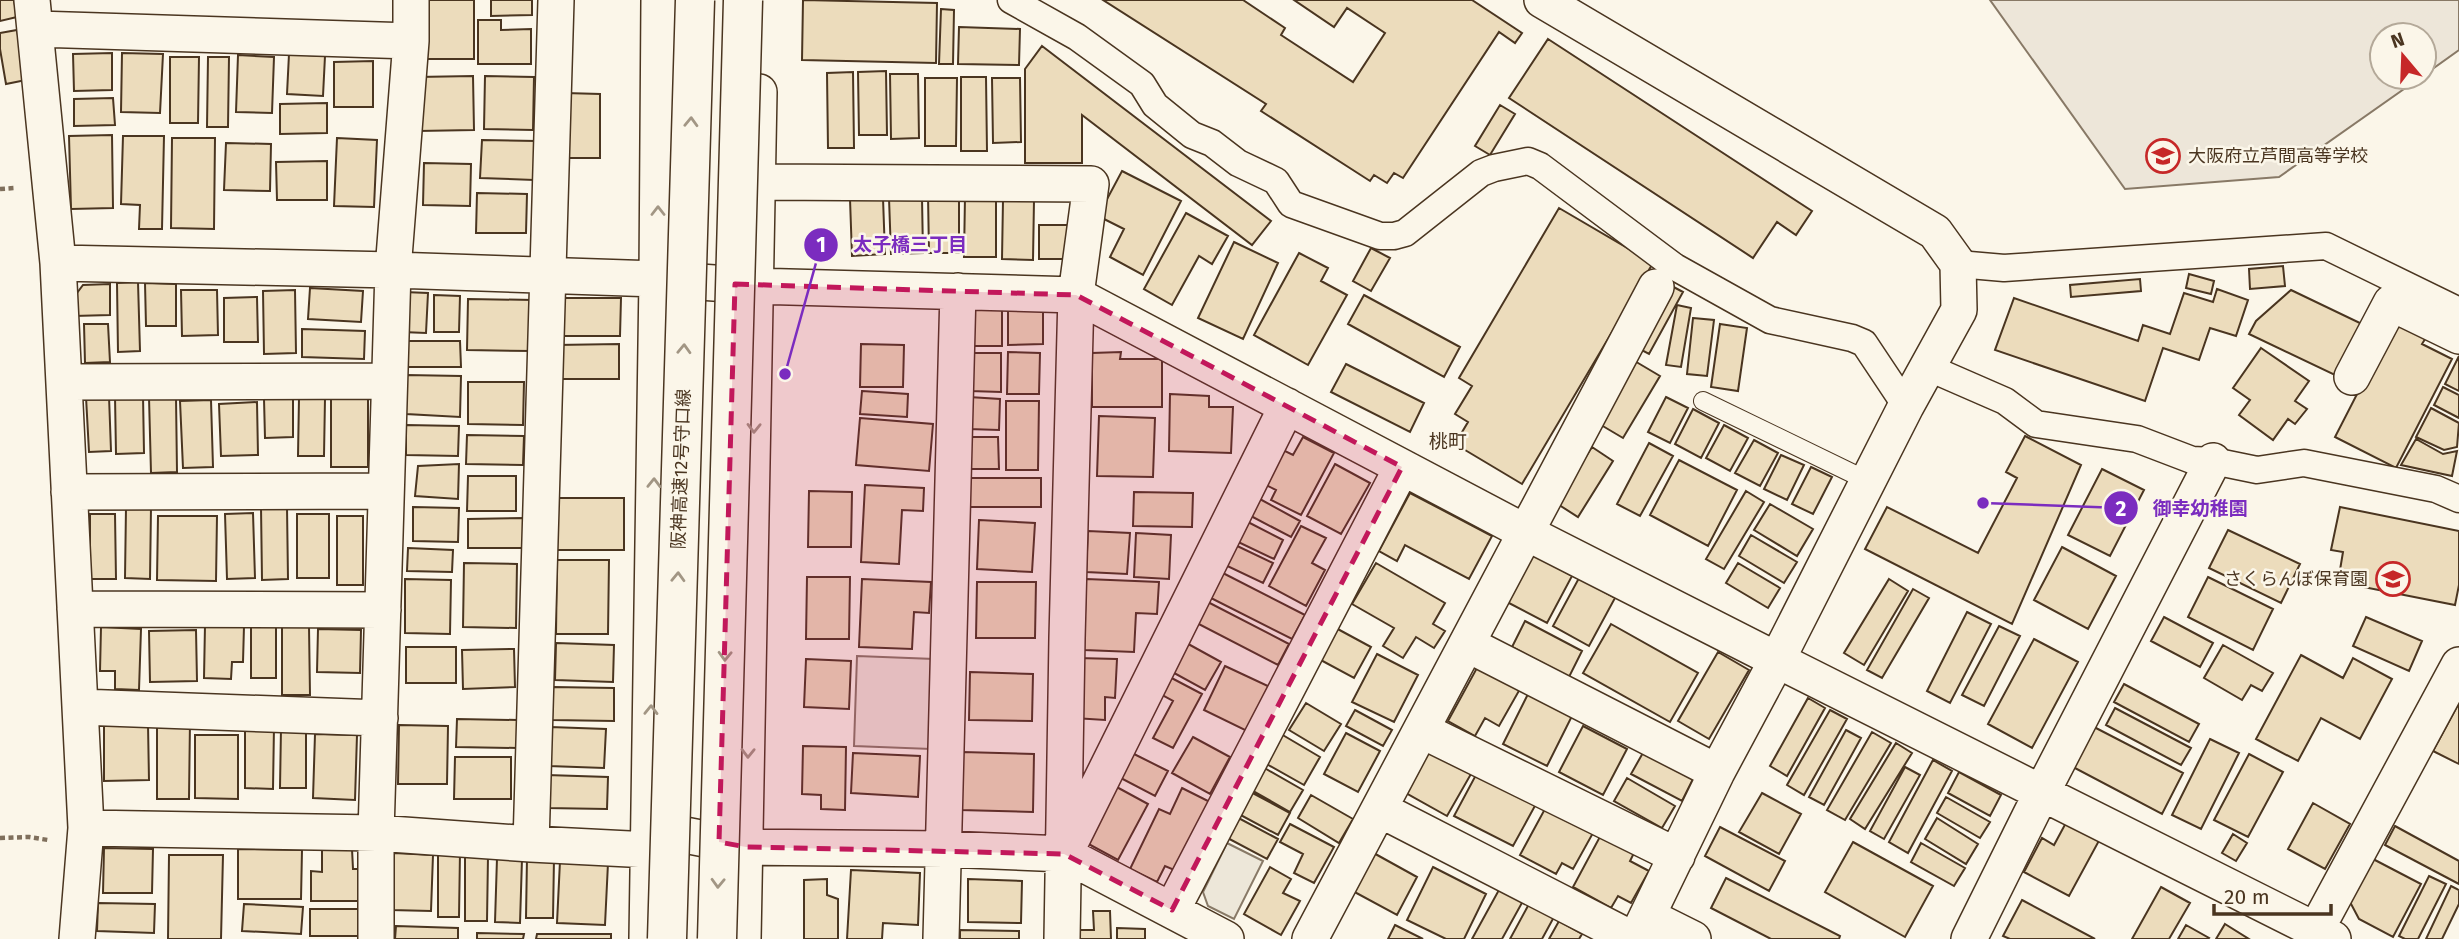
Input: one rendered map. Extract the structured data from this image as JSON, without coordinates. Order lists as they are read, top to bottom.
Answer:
{
  "streets": {
    "highway": ["阪神高速12号守口線"]
  },
  "districts": ["桃町"],
  "places": {
    "school or university": ["大阪府立芦間高等学校", "さくらんぼ保育園"],
    "other": ["太子橋三丁目", "御幸幼稚園"]
  },
  "scale_bar": "20 m",
  "north": "top"
}
